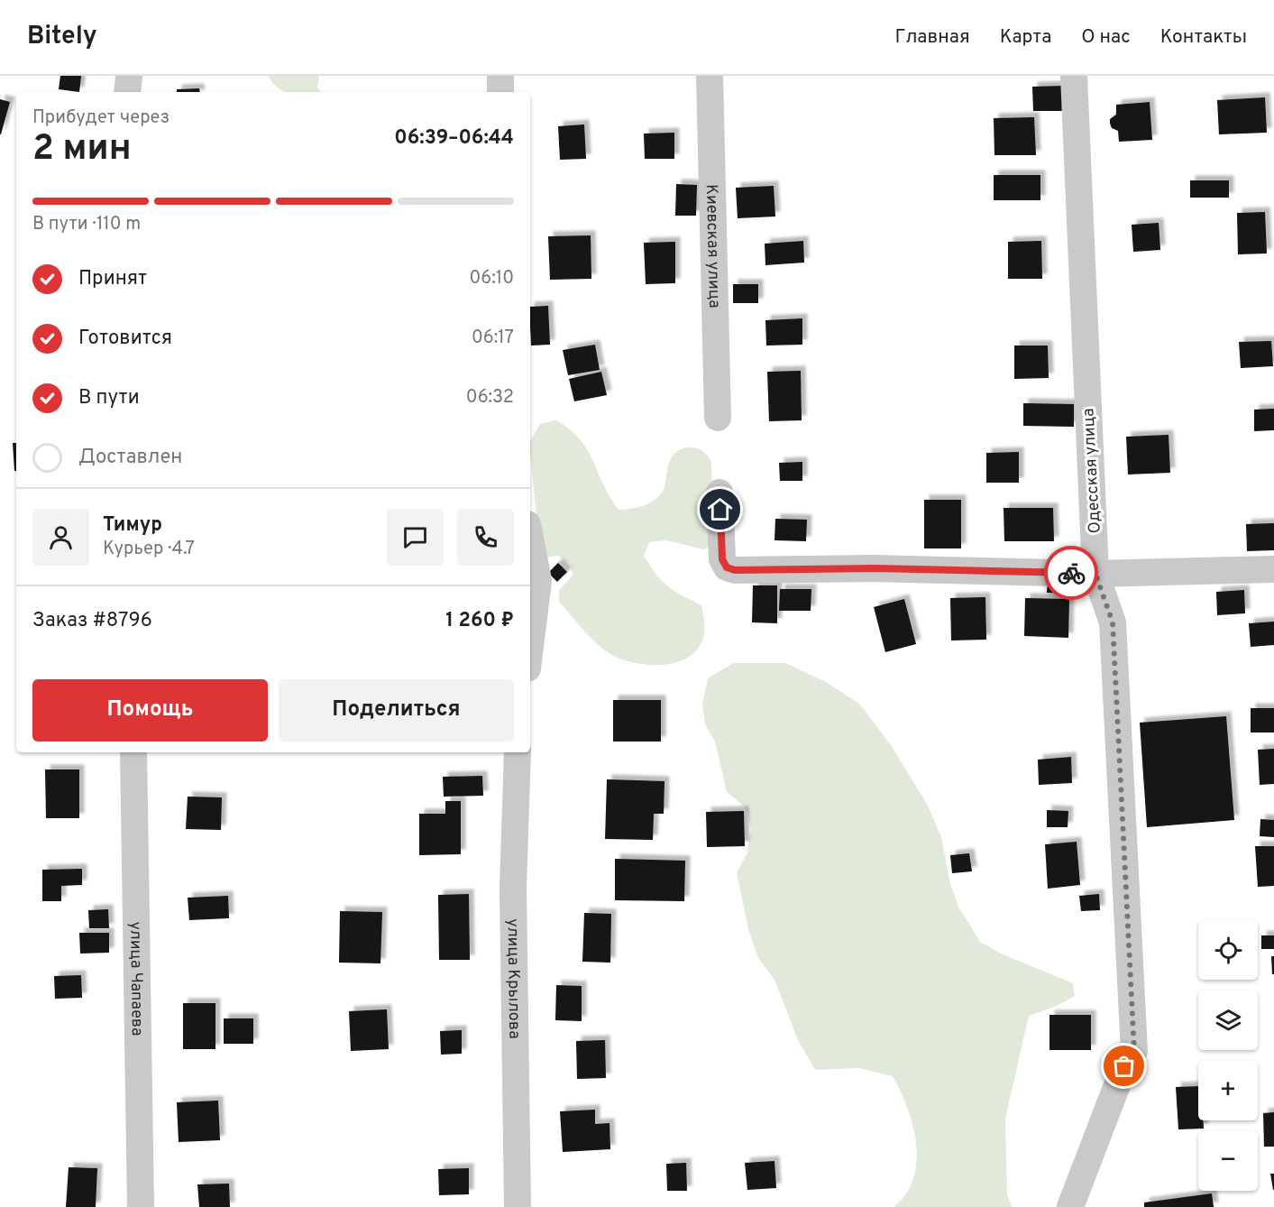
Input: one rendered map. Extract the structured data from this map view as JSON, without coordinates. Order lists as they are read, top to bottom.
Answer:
{
  "streets": {
    "street": [
      "Киевская улица",
      "Одесская улица",
      "улица Чапаева",
      "улица Крылова"
    ]
  },
  "page": {
    "header": "Bitely",
    "nav": [
      "Главная",
      "Карта",
      "О нас",
      "Контакты"
    ],
    "heading": ["2 мин", "Прибудет через", "06:39–06:44"],
    "panel": [
      "Тимур",
      "Курьер · 4.7",
      "Заказ #8796",
      "1 260 ₽"
    ],
    "bar": "В пути · 110 m",
    "list": [
      ["Принят", "06:10"],
      ["Готовится", "06:17"],
      ["В пути", "06:32"],
      "Доставлен"
    ],
    "buttons": ["Помощь", "Поделиться"],
    "map_buttons": ["+", "−"]
  }
}
